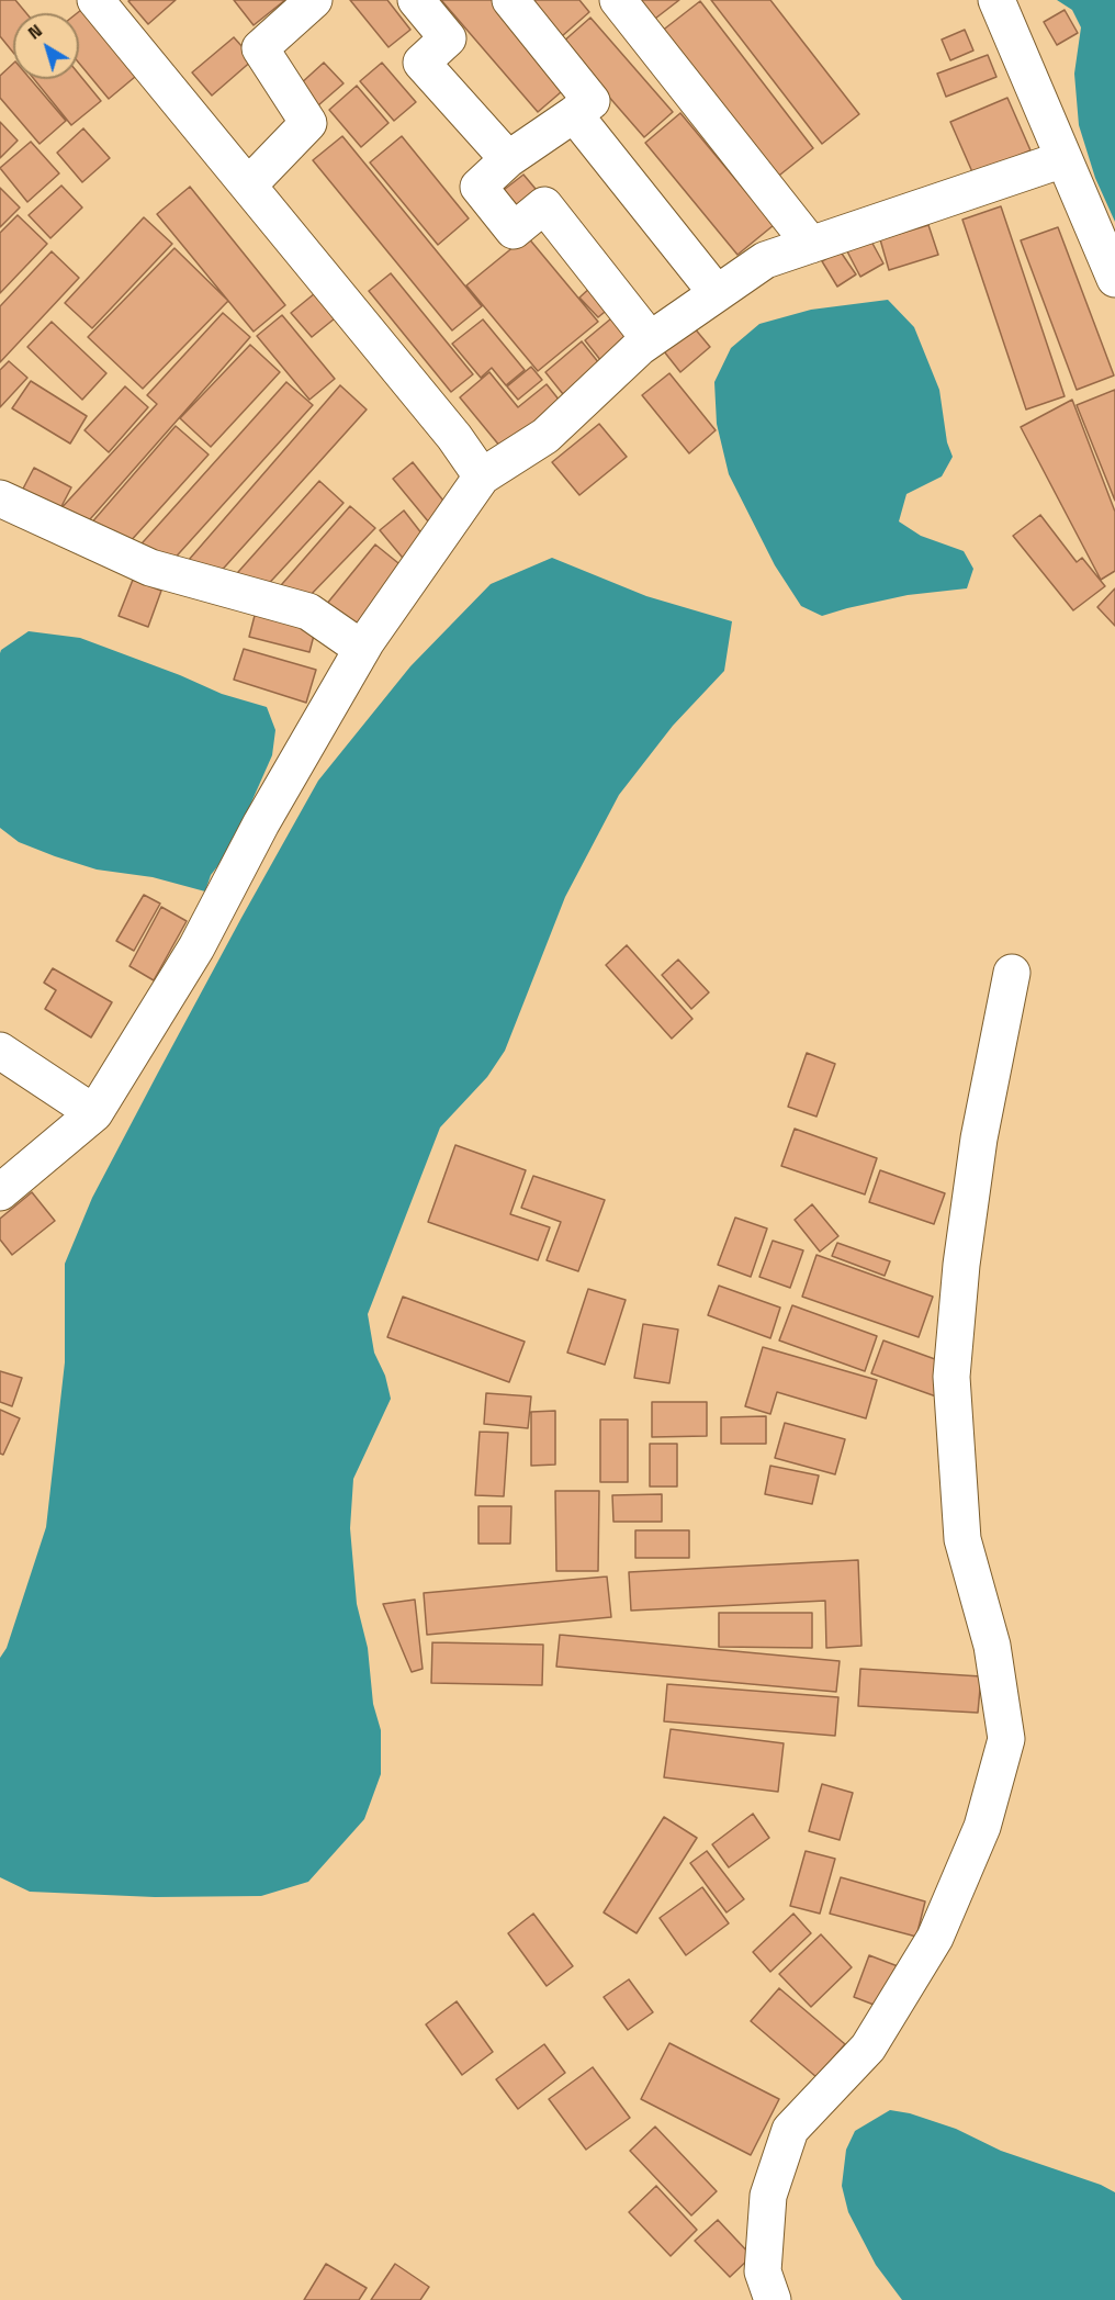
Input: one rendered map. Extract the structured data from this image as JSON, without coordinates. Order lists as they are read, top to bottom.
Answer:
{
  "north": "top left"
}
